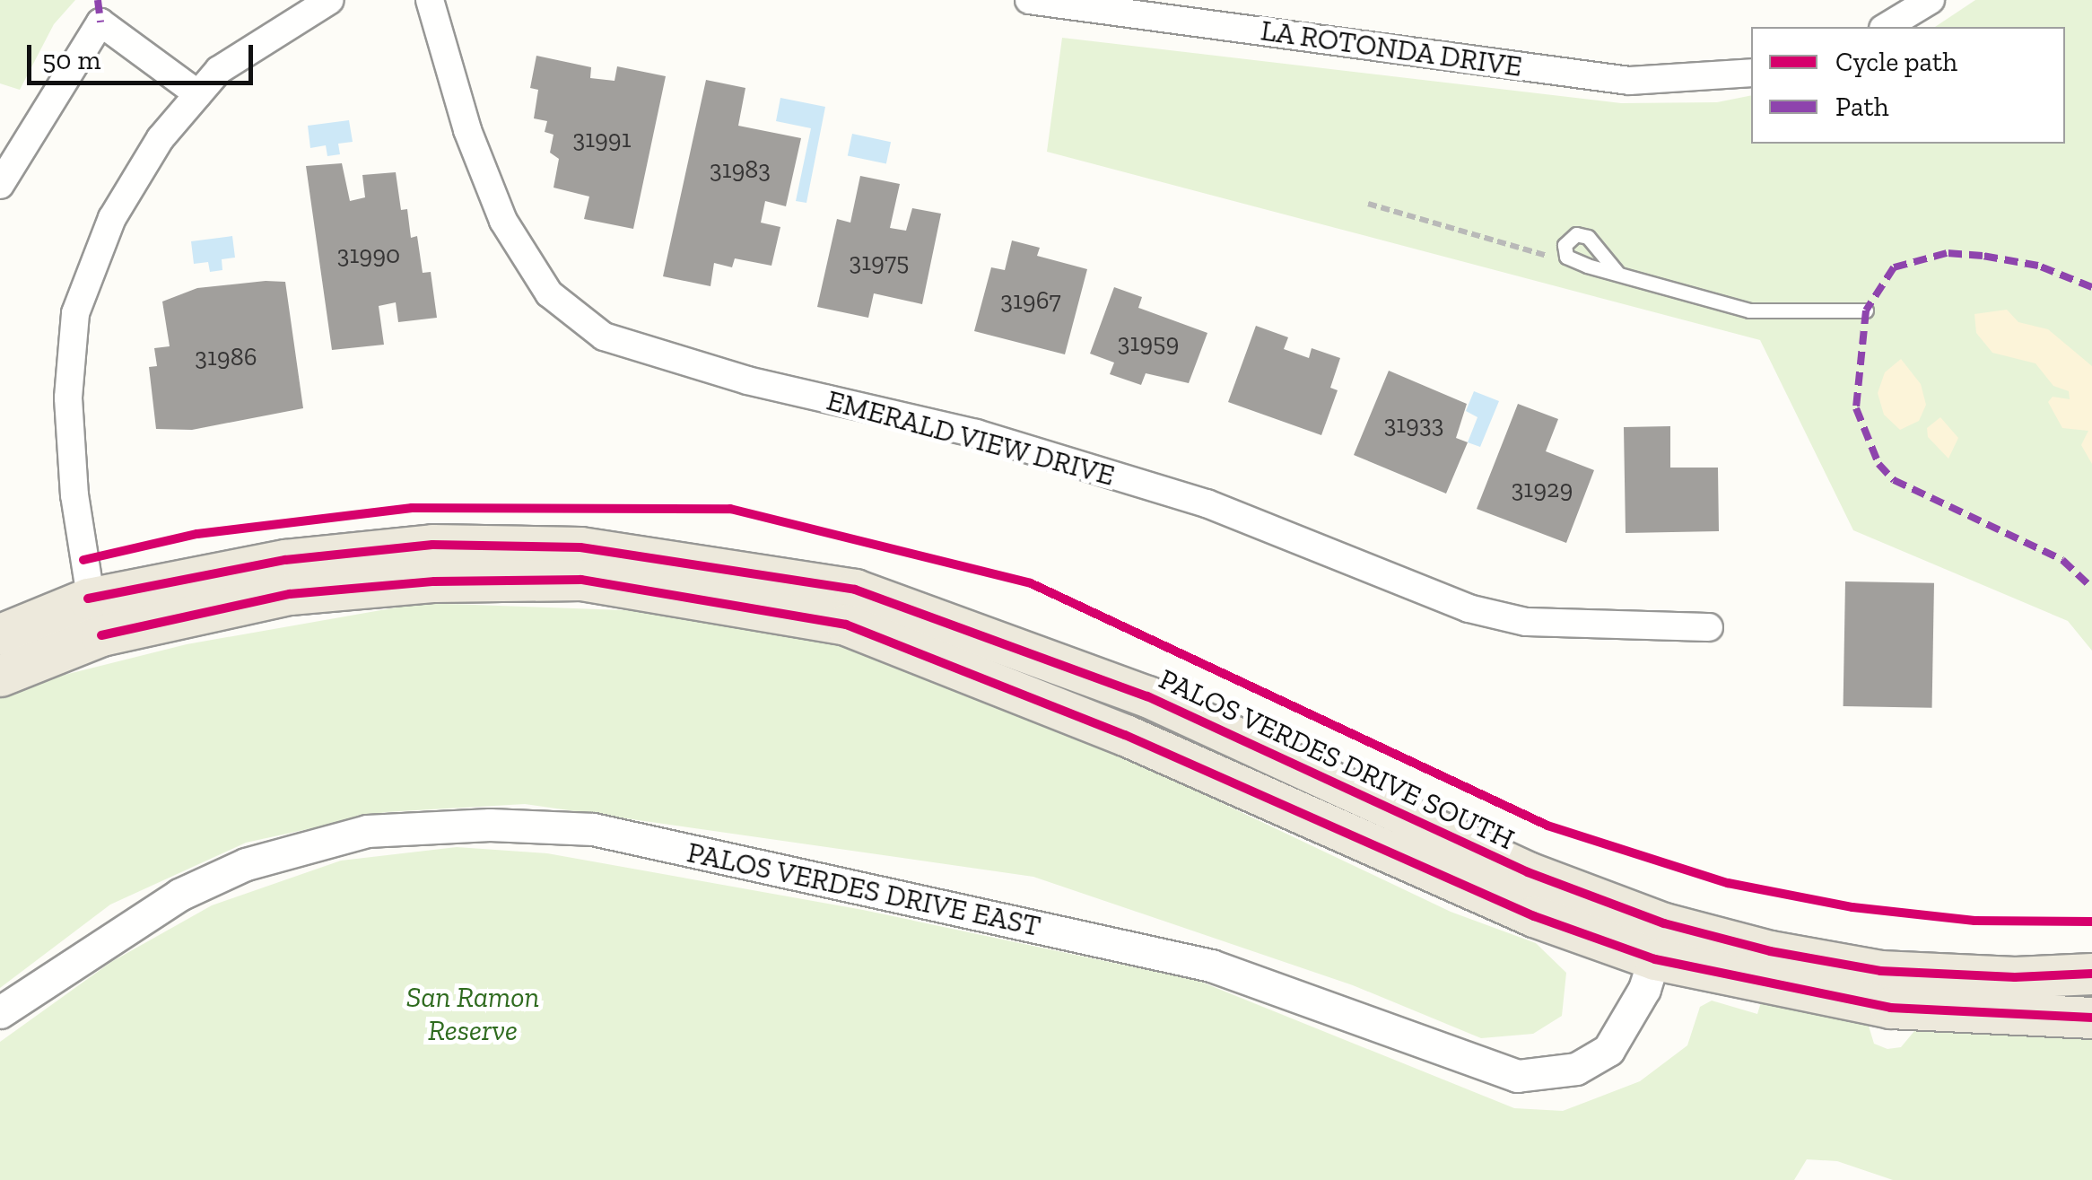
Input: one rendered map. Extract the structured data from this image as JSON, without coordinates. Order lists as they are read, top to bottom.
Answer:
{
  "streets": {
    "main road": ["PALOS VERDES DRIVE SOUTH"],
    "street": ["LA ROTONDA DRIVE", "EMERALD VIEW DRIVE", "PALOS VERDES DRIVE EAST"]
  },
  "crossings": [
    ["PALOS VERDES DRIVE SOUTH", "PALOS VERDES DRIVE EAST"]
  ],
  "parks": ["San Ramon Reserve"],
  "house_numbers": [
    "31991",
    "31983",
    "31990",
    "31975",
    "31967",
    "31959",
    "31986",
    "31933",
    "31929"
  ],
  "legend": ["Cycle path", "Path"],
  "scale_bar": "50 m"
}
